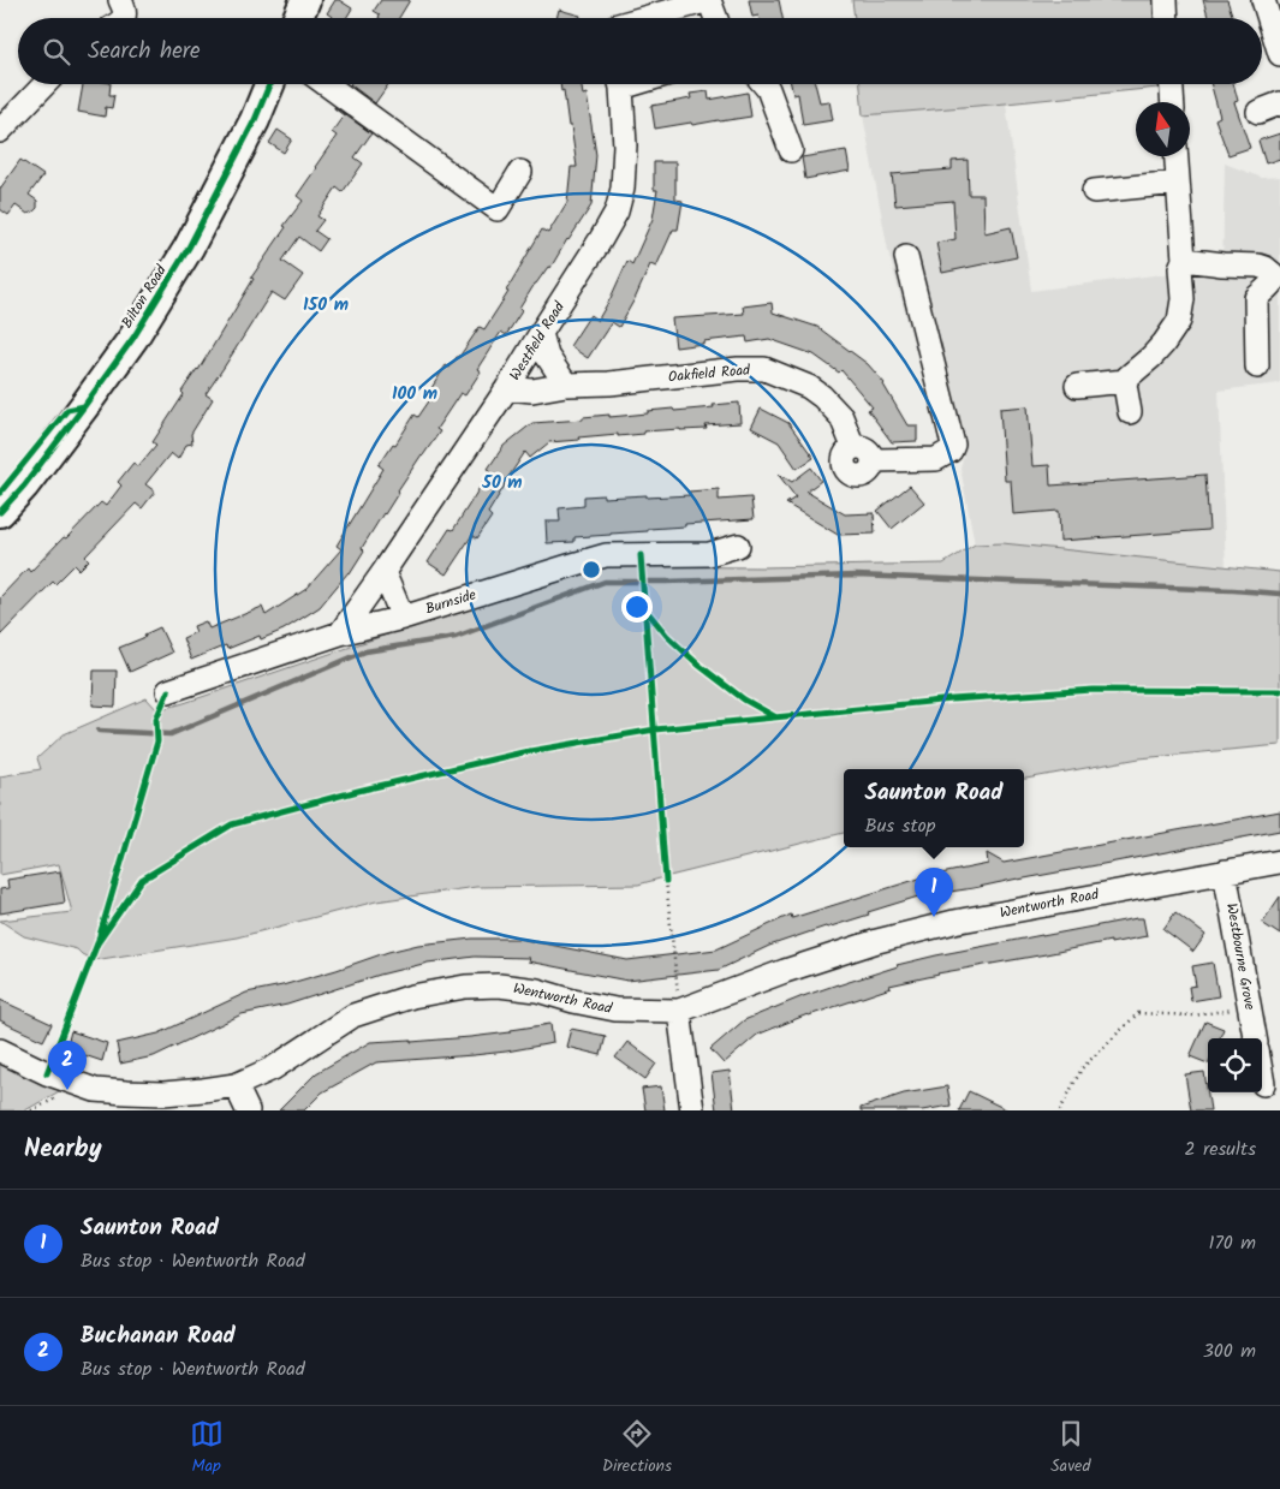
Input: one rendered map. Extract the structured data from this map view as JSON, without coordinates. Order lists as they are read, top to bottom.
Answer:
{
  "streets": {
    "main road": ["Bilton Road"],
    "street": [
      "Westfield Road",
      "Oakfield Road",
      "Burnside",
      "Wentworth Road",
      "Westbourne Grove"
    ]
  },
  "crossings": [
    ["Westfield Road", "Oakfield Road"],
    ["Westfield Road", "Burnside"],
    ["Wentworth Road", "Westbourne Grove"]
  ],
  "north": "top",
  "page": {
    "search": "Search here",
    "popup": ["Saunton Road", "Bus stop"],
    "pins": ["1", "2"],
    "heading": ["Nearby", "2 results"],
    "list": [
      {
        "mark": "1",
        "name": "Saunton Road",
        "note": "Bus stop · Wentworth Road",
        "value": "170 m"
      },
      {
        "mark": "2",
        "name": "Buchanan Road",
        "note": "Bus stop · Wentworth Road",
        "value": "300 m"
      }
    ],
    "nav": ["Map", "Directions", "Saved"]
  },
  "rings": ["150 m", "100 m", "50 m"]
}
